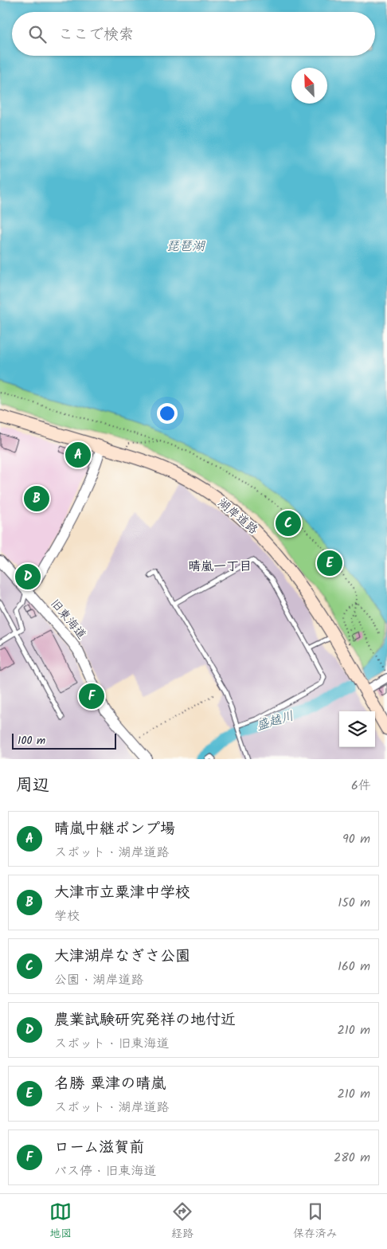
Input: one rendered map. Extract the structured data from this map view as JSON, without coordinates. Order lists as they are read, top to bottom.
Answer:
{
  "streets": {
    "main road": ["湖岸道路"],
    "street": ["旧東海道"]
  },
  "districts": ["晴嵐一丁目"],
  "water": ["琵琶湖", "盛越川"],
  "scale_bar": "100 m",
  "north": "top left",
  "page": {
    "search": "ここで検索",
    "pins": [
      "A",
      "B",
      "C",
      "E",
      "D",
      "F"
    ],
    "scale": "100 m",
    "heading": ["周辺", "6件"],
    "list": [
      {
        "mark": "A",
        "name": "晴嵐中継ポンプ場",
        "note": "スポット · 湖岸道路",
        "value": "90 m"
      },
      {
        "mark": "B",
        "name": "大津市立粟津中学校",
        "note": "学校",
        "value": "150 m"
      },
      {
        "mark": "C",
        "name": "大津湖岸なぎさ公園",
        "note": "公園 · 湖岸道路",
        "value": "160 m"
      },
      {
        "mark": "D",
        "name": "農業試験研究発祥の地付近",
        "note": "スポット · 旧東海道",
        "value": "210 m"
      },
      {
        "mark": "E",
        "name": "名勝 粟津の晴嵐",
        "note": "スポット · 湖岸道路",
        "value": "210 m"
      },
      {
        "mark": "F",
        "name": "ローム滋賀前",
        "note": "バス停 · 旧東海道",
        "value": "280 m"
      }
    ],
    "nav": ["地図", "経路", "保存済み"]
  }
}
